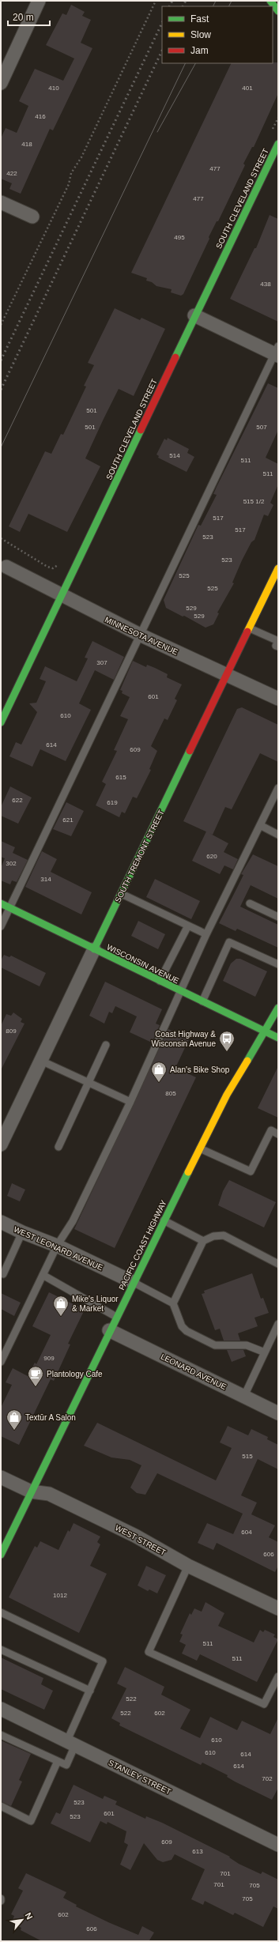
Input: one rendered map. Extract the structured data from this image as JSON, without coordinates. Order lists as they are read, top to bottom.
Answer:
{
  "streets": {
    "street": [
      "SOUTH CLEVELAND STREET",
      "MINNESOTA AVENUE",
      "SOUTH TREMONT STREET",
      "WISCONSIN AVENUE",
      "PACIFIC COAST HIGHWAY",
      "WEST LEONARD AVENUE",
      "LEONARD AVENUE",
      "WEST STREET",
      "STANLEY STREET"
    ]
  },
  "crossings": [
    ["SOUTH CLEVELAND STREET", "MINNESOTA AVENUE"],
    ["MINNESOTA AVENUE", "SOUTH TREMONT STREET"],
    ["SOUTH TREMONT STREET", "WISCONSIN AVENUE"],
    ["WISCONSIN AVENUE", "PACIFIC COAST HIGHWAY"],
    ["PACIFIC COAST HIGHWAY", "WEST LEONARD AVENUE"],
    ["PACIFIC COAST HIGHWAY", "LEONARD AVENUE"],
    ["PACIFIC COAST HIGHWAY", "WEST STREET"]
  ],
  "places": {
    "bus stop": ["Coast Highway & Wisconsin Avenue"],
    "shop": ["Alan's Bike Shop", "Mike's Liquor & Market", "Textūr A Salon"],
    "cafe": ["Plantology Cafe"]
  },
  "house_numbers": [
    "410",
    "401",
    "416",
    "418",
    "477",
    "422",
    "477",
    "495",
    "438",
    "501",
    "501",
    "507",
    "514",
    "511",
    "511",
    "515 1/2",
    "517",
    "517",
    "523",
    "523",
    "525",
    "525",
    "529",
    "529",
    "307",
    "601",
    "610",
    "614",
    "609",
    "615",
    "622",
    "619",
    "621",
    "620",
    "302",
    "314",
    "809",
    "805",
    "909",
    "515",
    "604",
    "606",
    "1012",
    "511",
    "511",
    "522",
    "522",
    "602",
    "610",
    "610",
    "614",
    "614",
    "702",
    "523",
    "601",
    "523",
    "609",
    "613",
    "701",
    "701",
    "705",
    "705",
    "602",
    "606"
  ],
  "legend": ["Fast", "Slow", "Jam"],
  "scale_bar": "20 m",
  "north": "top right"
}
